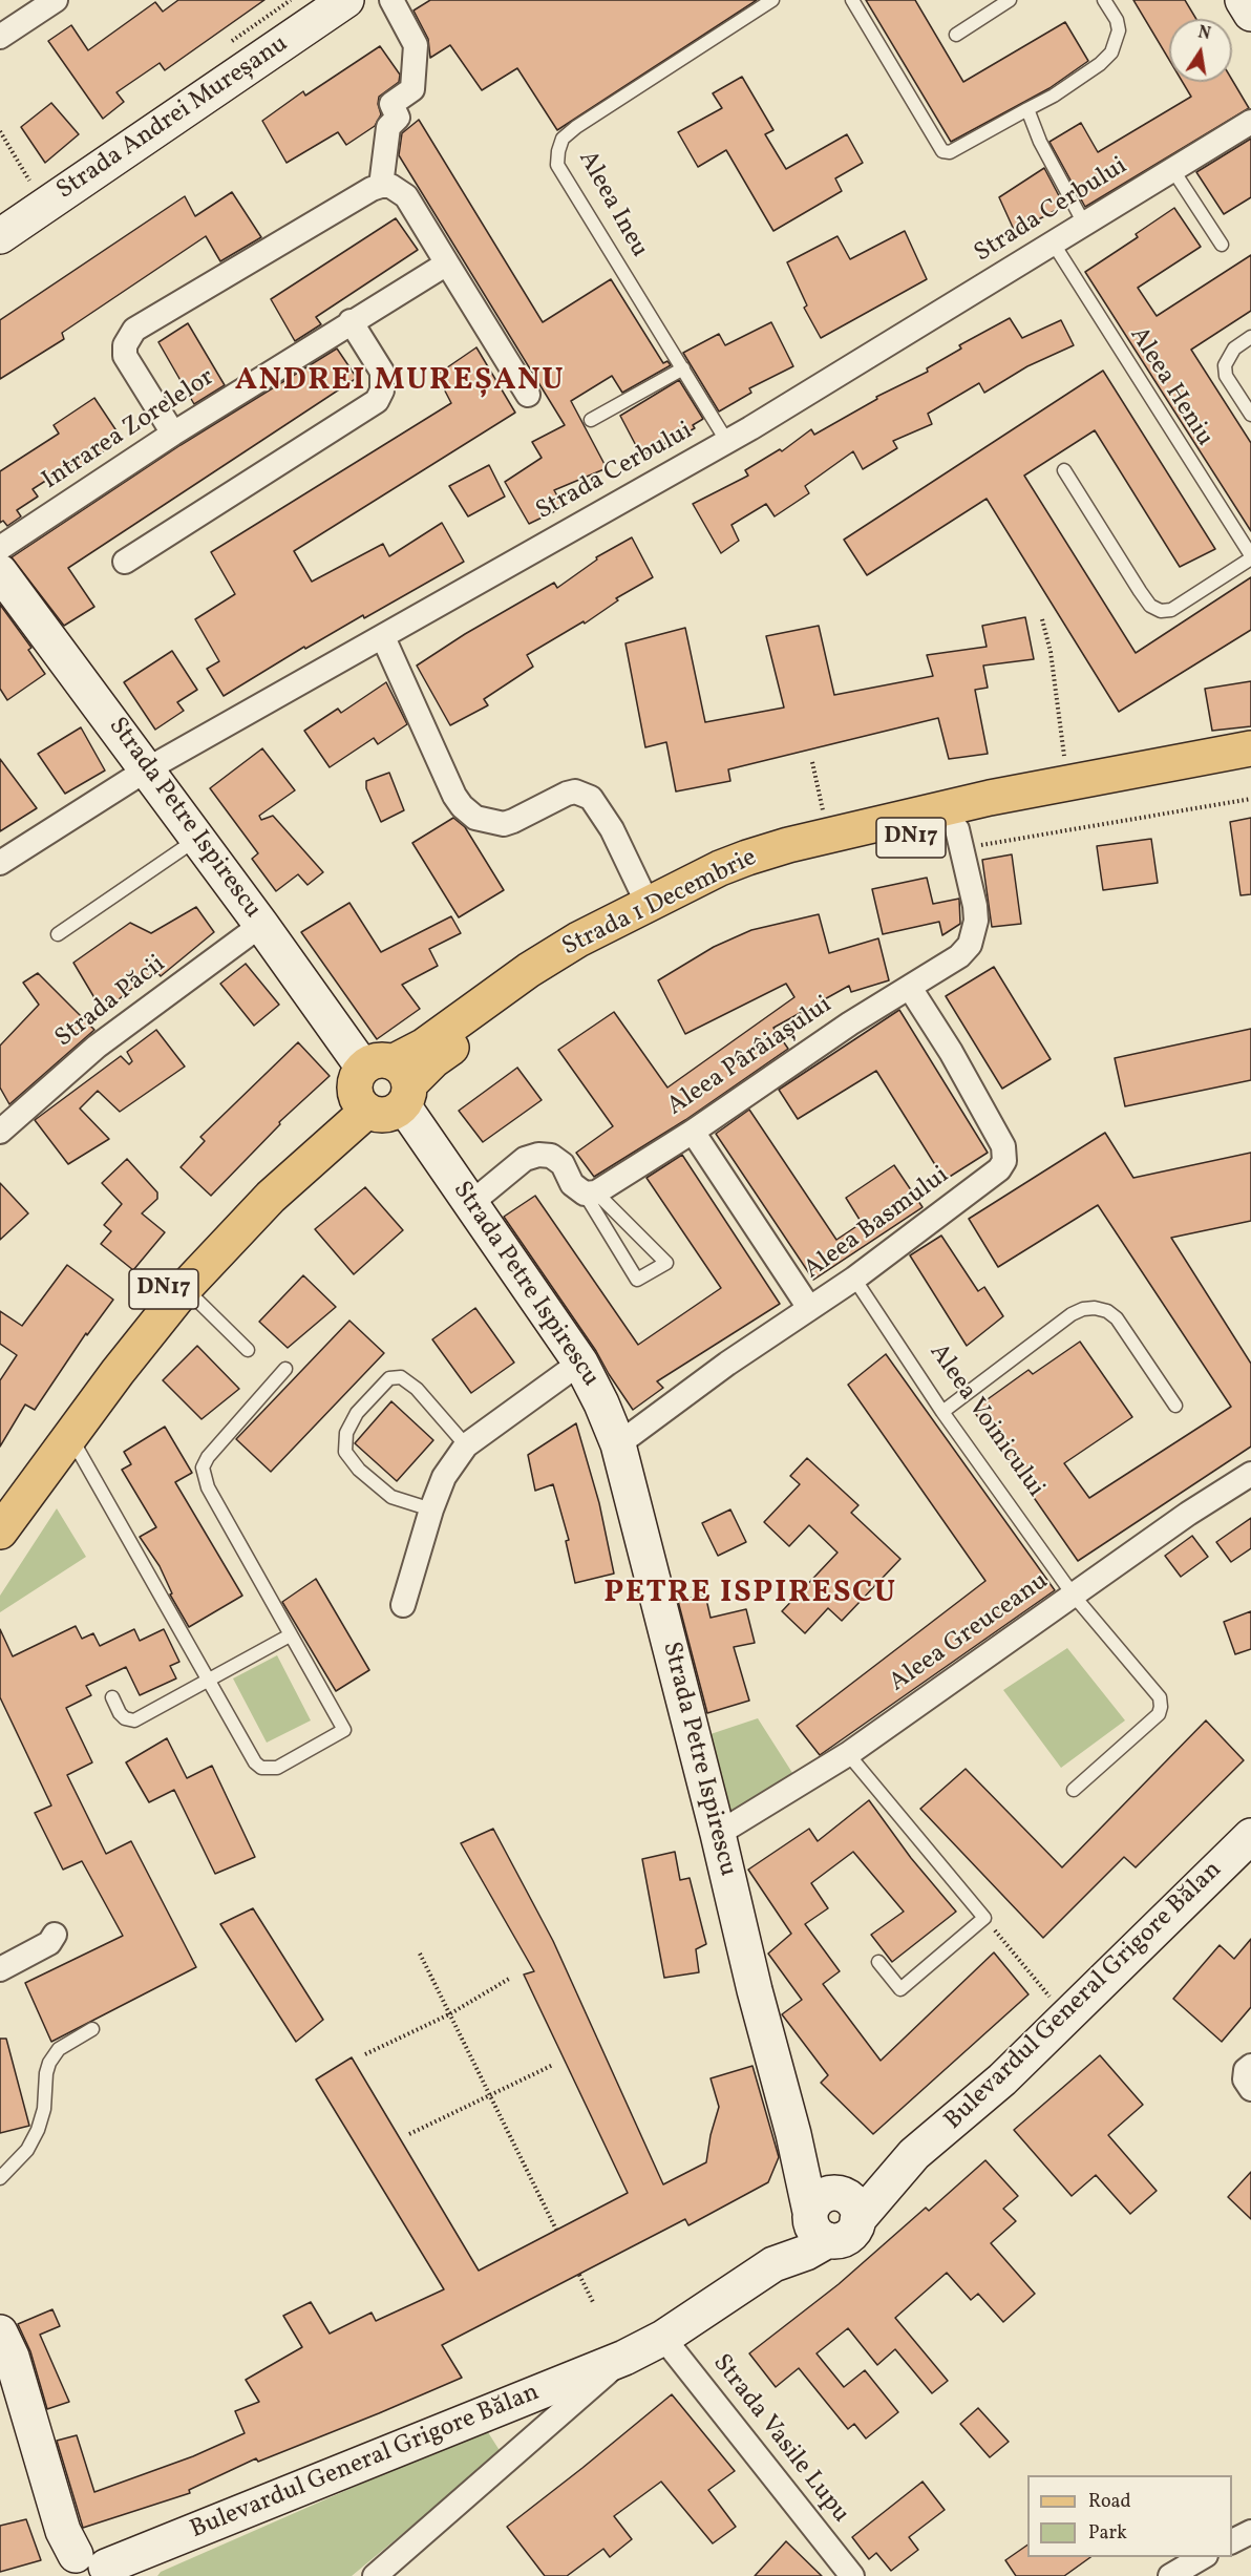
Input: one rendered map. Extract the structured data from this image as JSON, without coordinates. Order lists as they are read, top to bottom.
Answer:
{
  "streets": {
    "main road": ["DN17", "Strada 1 Decembrie"],
    "street": [
      "Strada Andrei Mureșanu",
      "Strada Cerbului",
      "Intrarea Zorelelor",
      "Strada Petre Ispirescu",
      "Strada Păcii",
      "Aleea Pârâiașului",
      "Aleea Basmului",
      "Aleea Greuceanu",
      "Bulevardul General Grigore Bălan",
      "Strada Vasile Lupu"
    ],
    "lane": ["Aleea Ineu", "Aleea Heniu", "Aleea Voinicului"]
  },
  "crossings": [
    ["Aleea Ineu", "Strada Cerbului"],
    ["Strada Cerbului", "Aleea Heniu"],
    ["Strada Cerbului", "Strada Petre Ispirescu"],
    ["Strada Petre Ispirescu", "Strada 1 Decembrie"],
    ["Strada Petre Ispirescu", "Strada Păcii"],
    ["Strada Petre Ispirescu", "Aleea Basmului"],
    ["Strada Petre Ispirescu", "Aleea Greuceanu"],
    ["Strada Petre Ispirescu", "Bulevardul General Grigore Bălan"],
    ["Strada 1 Decembrie", "Aleea Pârâiașului"],
    ["Aleea Pârâiașului", "Aleea Basmului"],
    ["Aleea Basmului", "Aleea Voinicului"],
    ["Aleea Voinicului", "Aleea Greuceanu"],
    ["Bulevardul General Grigore Bălan", "Strada Vasile Lupu"]
  ],
  "districts": ["ANDREI MUREȘANU", "PETRE ISPIRESCU"],
  "legend": ["Road", "Park"],
  "north": "top"
}
